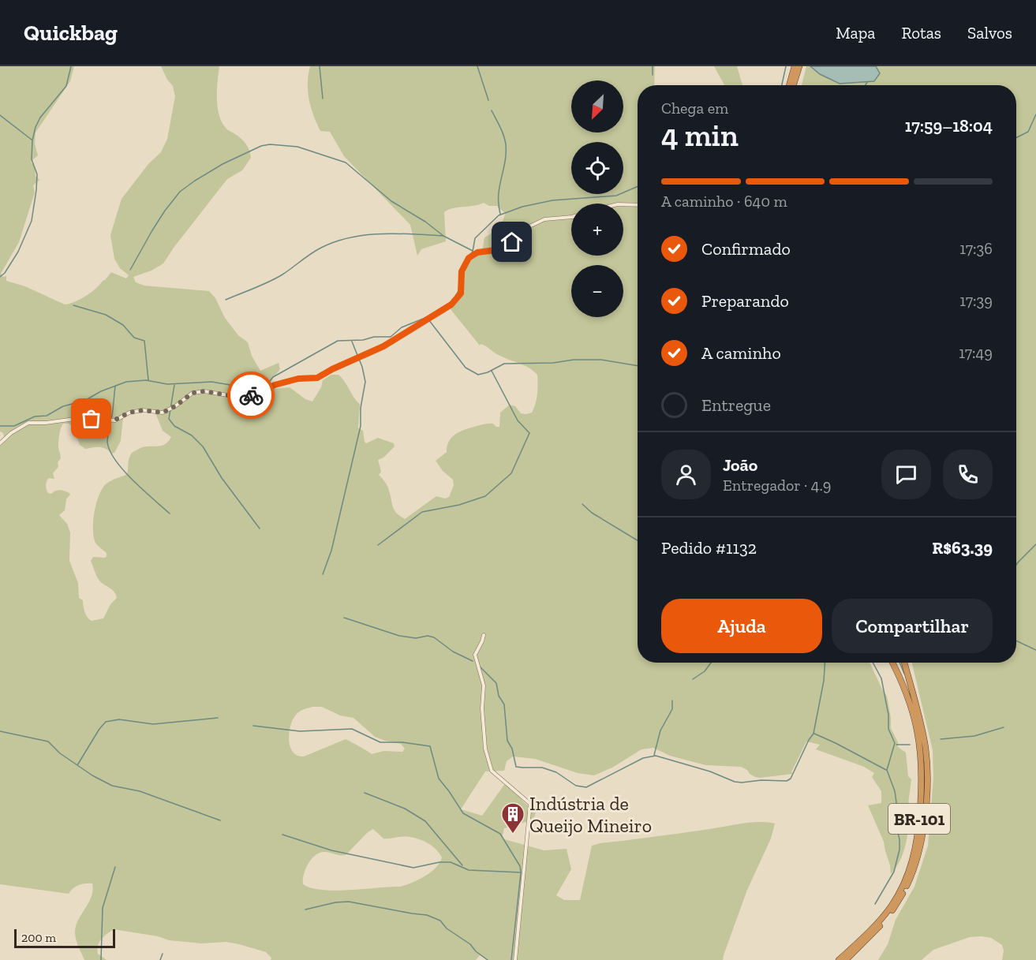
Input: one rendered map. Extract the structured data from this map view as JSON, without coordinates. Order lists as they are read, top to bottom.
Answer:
{
  "streets": {
    "highway": ["BR-101"]
  },
  "places": {
    "building": ["Indústria de Queijo Mineiro"]
  },
  "scale_bar": "200 m",
  "north": "bottom left",
  "page": {
    "header": "Quickbag",
    "nav": ["Mapa", "Rotas", "Salvos"],
    "map_buttons": ["+", "−"],
    "heading": ["4 min", "Chega em", "17:59–18:04"],
    "panel": [
      "João",
      "Entregador · 4.9",
      "Pedido #1132",
      "R$63.39"
    ],
    "bar": "A caminho · 640 m",
    "list": [
      ["Confirmado", "17:36"],
      ["Preparando", "17:39"],
      ["A caminho", "17:49"],
      "Entregue"
    ],
    "buttons": ["Ajuda", "Compartilhar"],
    "scale": "200 m"
  }
}
